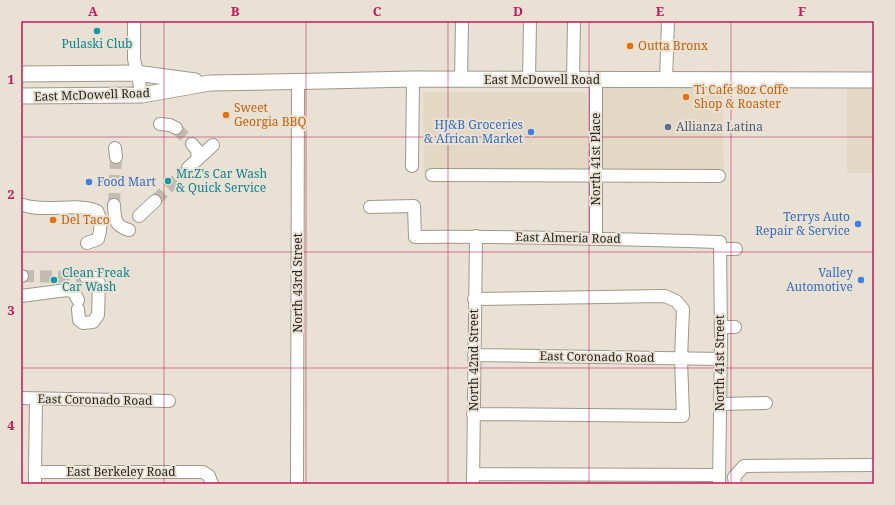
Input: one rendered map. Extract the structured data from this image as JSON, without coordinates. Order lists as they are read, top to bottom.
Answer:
{
  "streets": {
    "main road": ["East McDowell Road"],
    "street": [
      "North 41st Place",
      "East Almeria Road",
      "North 43rd Street",
      "East Coronado Road",
      "North 42nd Street",
      "North 41st Street",
      "East Berkeley Road"
    ]
  },
  "crossings": [
    ["East McDowell Road", "North 41st Place"],
    ["East McDowell Road", "North 43rd Street"],
    ["North 41st Place", "East Almeria Road"],
    ["East Almeria Road", "North 42nd Street"],
    ["East Almeria Road", "North 41st Street"],
    ["East Coronado Road", "North 42nd Street"],
    ["East Coronado Road", "North 41st Street"]
  ],
  "places": [
    "Pulaski Club",
    "Outta Bronx",
    "Ti Café 8oz Coffe Shop & Roaster",
    "Sweet Georgia BBQ",
    "Allianza Latina",
    "HJ&B Groceries & African Market",
    "Mr.Z's Car Wash & Quick Service",
    "Food Mart",
    "Del Taco",
    "Terrys Auto Repair & Service",
    "Clean Freak Car Wash",
    "Valley Automotive"
  ],
  "grid": {
    "columns": [
      "A",
      "B",
      "C",
      "D",
      "E",
      "F"
    ],
    "rows": [
      "1",
      "2",
      "3",
      "4"
    ]
  }
}
